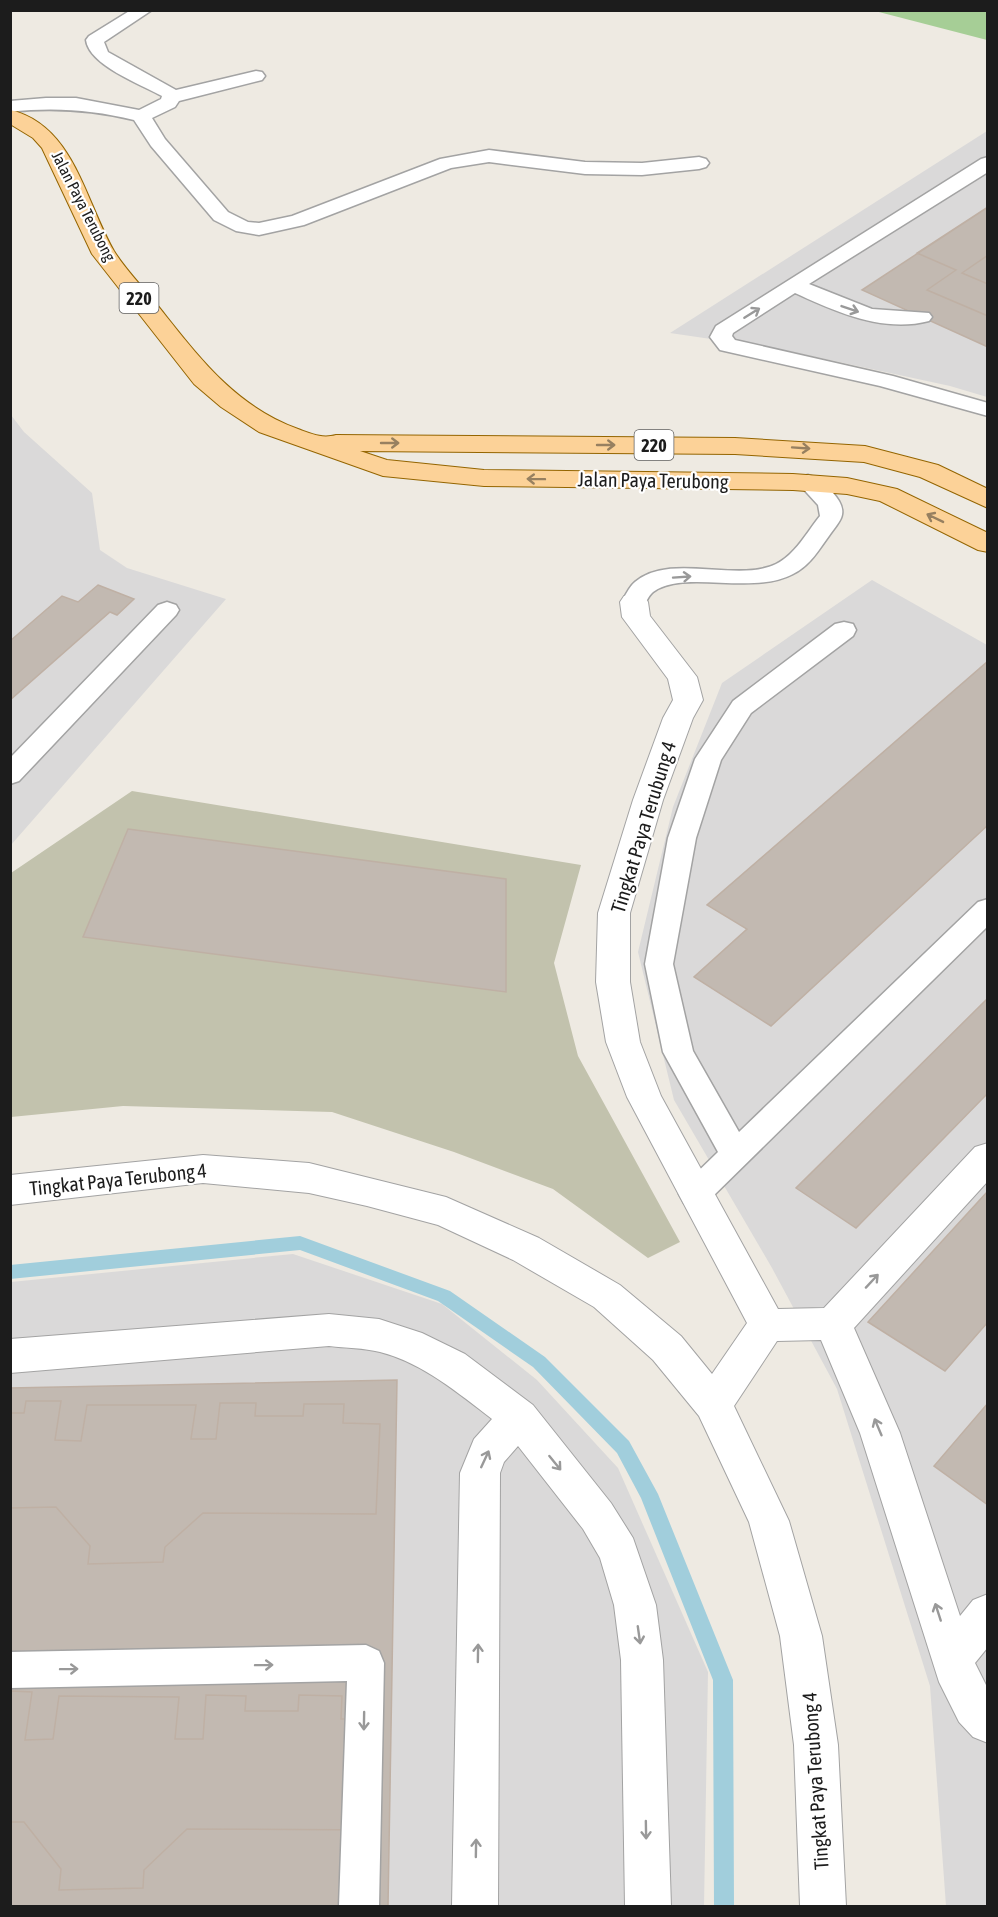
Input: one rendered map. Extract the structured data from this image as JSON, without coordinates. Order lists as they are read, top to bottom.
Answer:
{
  "streets": {
    "main road": ["Jalan Paya Terubong", "220"],
    "street": ["Tingkat Paya Terubung 4", "Tingkat Paya Terubong 4"]
  },
  "crossings": [
    ["Jalan Paya Terubong", "Tingkat Paya Terubung 4"]
  ]
}
